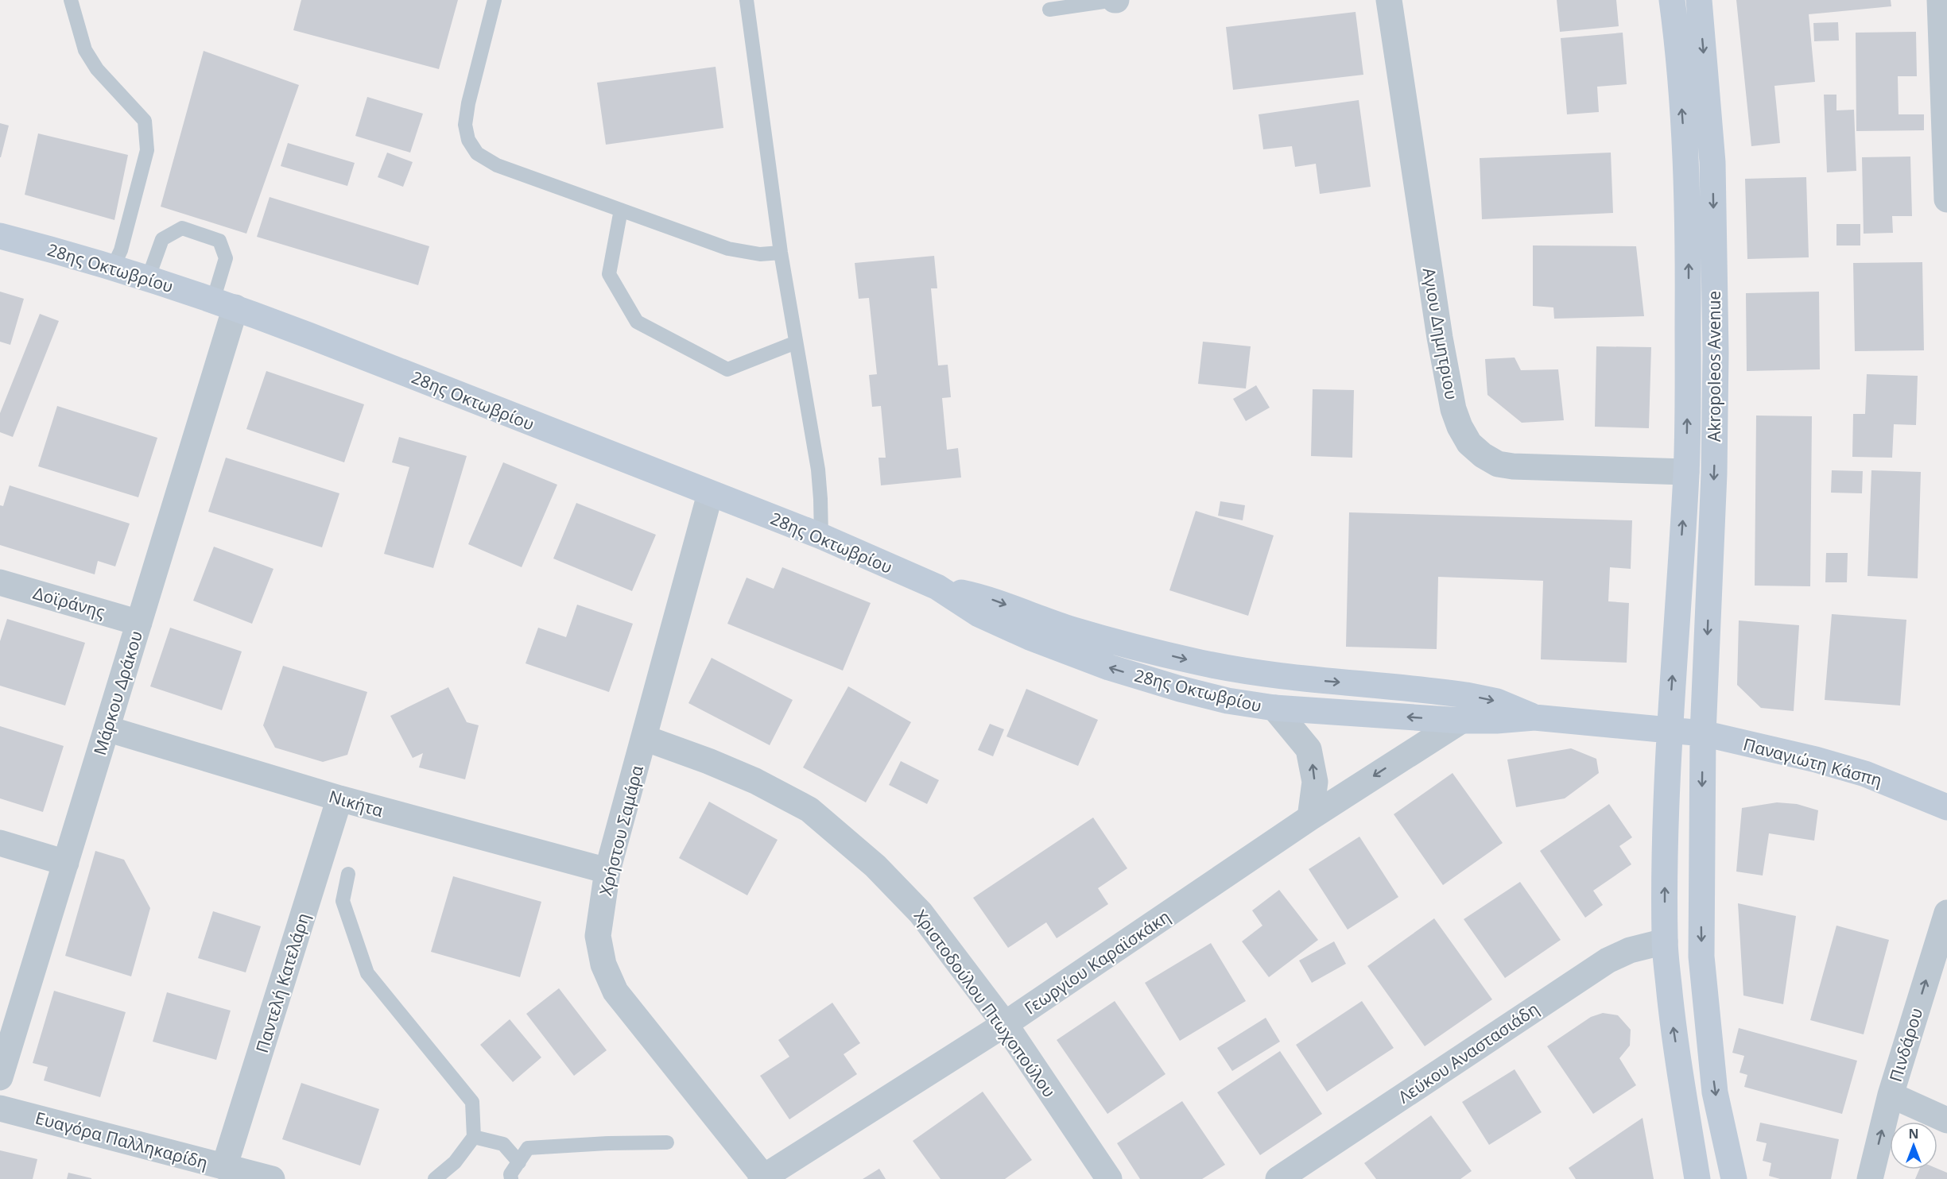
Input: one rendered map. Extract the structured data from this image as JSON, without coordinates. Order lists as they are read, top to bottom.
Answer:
{
  "streets": {
    "street": [
      "28ης Οκτωβρίου",
      "Αγιου Δημητριου",
      "Akropoleos Avenue",
      "Δοϊράνης",
      "Μάρκου Δράκου",
      "Παναγιώτη Κάσπη",
      "Νικήτα",
      "Χρήστου Σαμάρα",
      "Γεωργίου Καραϊσκάκη",
      "Παντελή Κατελάρη",
      "Χριστοδούλου Πτωχοπούλου",
      "Πινδάρου",
      "Λεύκου Αναστασιάδη",
      "Ευαγόρα Παλληκαρίδη"
    ]
  },
  "crossings": [
    ["28ης Οκτωβρίου", "Akropoleos Avenue"],
    ["28ης Οκτωβρίου", "Μάρκου Δράκου"],
    ["28ης Οκτωβρίου", "Παναγιώτη Κάσπη"],
    ["28ης Οκτωβρίου", "Χρήστου Σαμάρα"],
    ["28ης Οκτωβρίου", "Γεωργίου Καραϊσκάκη"],
    ["Αγιου Δημητριου", "Akropoleos Avenue"],
    ["Akropoleos Avenue", "Παναγιώτη Κάσπη"],
    ["Akropoleos Avenue", "Λεύκου Αναστασιάδη"],
    ["Δοϊράνης", "Μάρκου Δράκου"],
    ["Μάρκου Δράκου", "Νικήτα"],
    ["Νικήτα", "Χρήστου Σαμάρα"],
    ["Νικήτα", "Παντελή Κατελάρη"],
    ["Χρήστου Σαμάρα", "Γεωργίου Καραϊσκάκη"],
    ["Χρήστου Σαμάρα", "Χριστοδούλου Πτωχοπούλου"],
    ["Γεωργίου Καραϊσκάκη", "Χριστοδούλου Πτωχοπούλου"],
    ["Παντελή Κατελάρη", "Ευαγόρα Παλληκαρίδη"]
  ],
  "one_way": ["Πινδάρου"],
  "north": "top"
}
